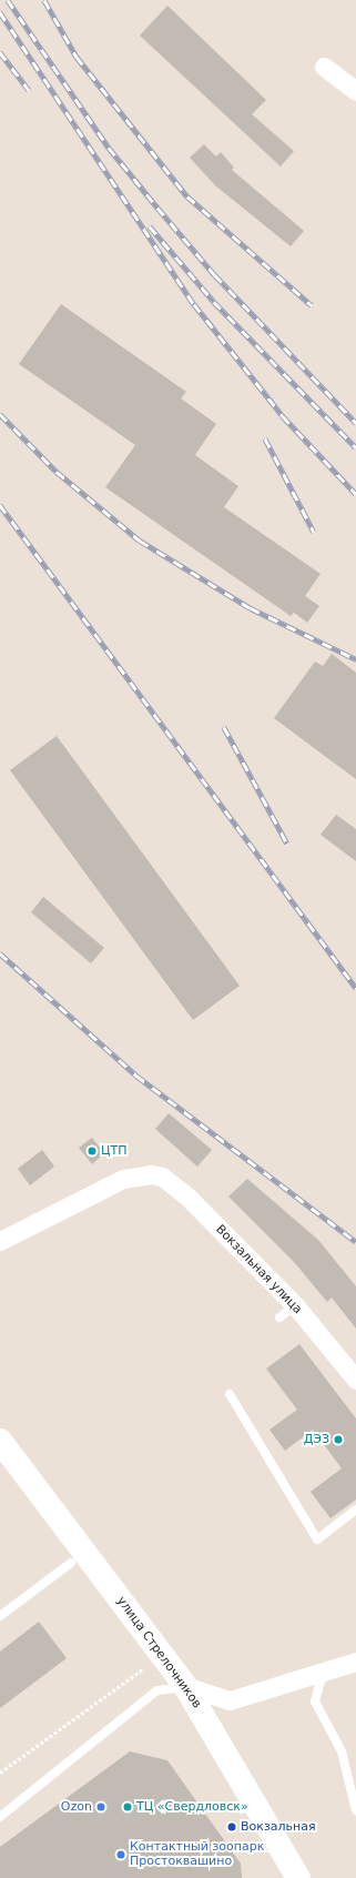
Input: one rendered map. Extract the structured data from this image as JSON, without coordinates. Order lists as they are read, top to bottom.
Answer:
{
  "streets": {
    "main road": ["улица Стрелочников"],
    "street": ["Вокзальная улица"]
  },
  "places": [
    "ЦТП",
    "ДЭЗ",
    "Ozon",
    "ТЦ «Свердловск»",
    "Вокзальная",
    "Контактный зоопарк Простоквашино"
  ]
}
